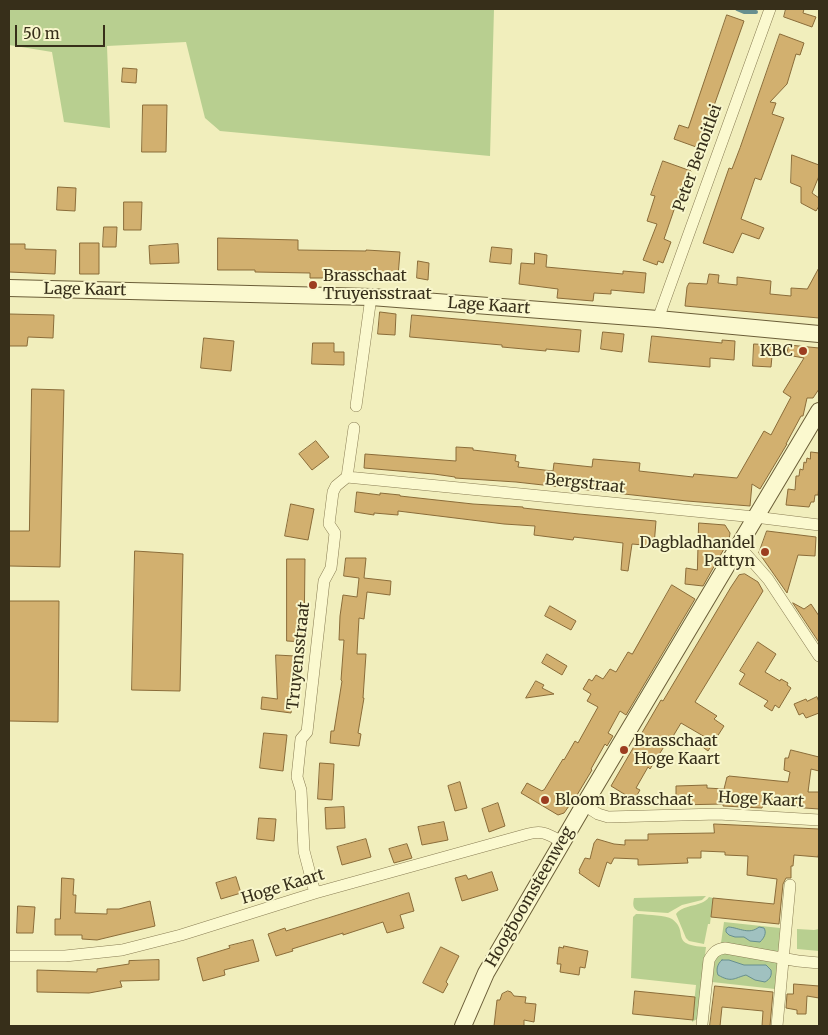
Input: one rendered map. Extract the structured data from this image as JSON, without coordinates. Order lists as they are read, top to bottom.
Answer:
{
  "streets": {
    "street": [
      "Peter Benoitlei",
      "Lage Kaart",
      "Bergstraat",
      "Truyensstraat",
      "Hoge Kaart",
      "Hoogboomsteenweg"
    ]
  },
  "crossings": [
    ["Peter Benoitlei", "Lage Kaart"],
    ["Bergstraat", "Truyensstraat"],
    ["Bergstraat", "Hoogboomsteenweg"],
    ["Truyensstraat", "Hoge Kaart"],
    ["Hoge Kaart", "Hoogboomsteenweg"]
  ],
  "places": [
    "Brasschaat Truyensstraat",
    "KBC",
    "Dagbladhandel Pattyn",
    "Brasschaat Hoge Kaart",
    "Bloom Brasschaat"
  ],
  "scale_bar": "50 m"
}
